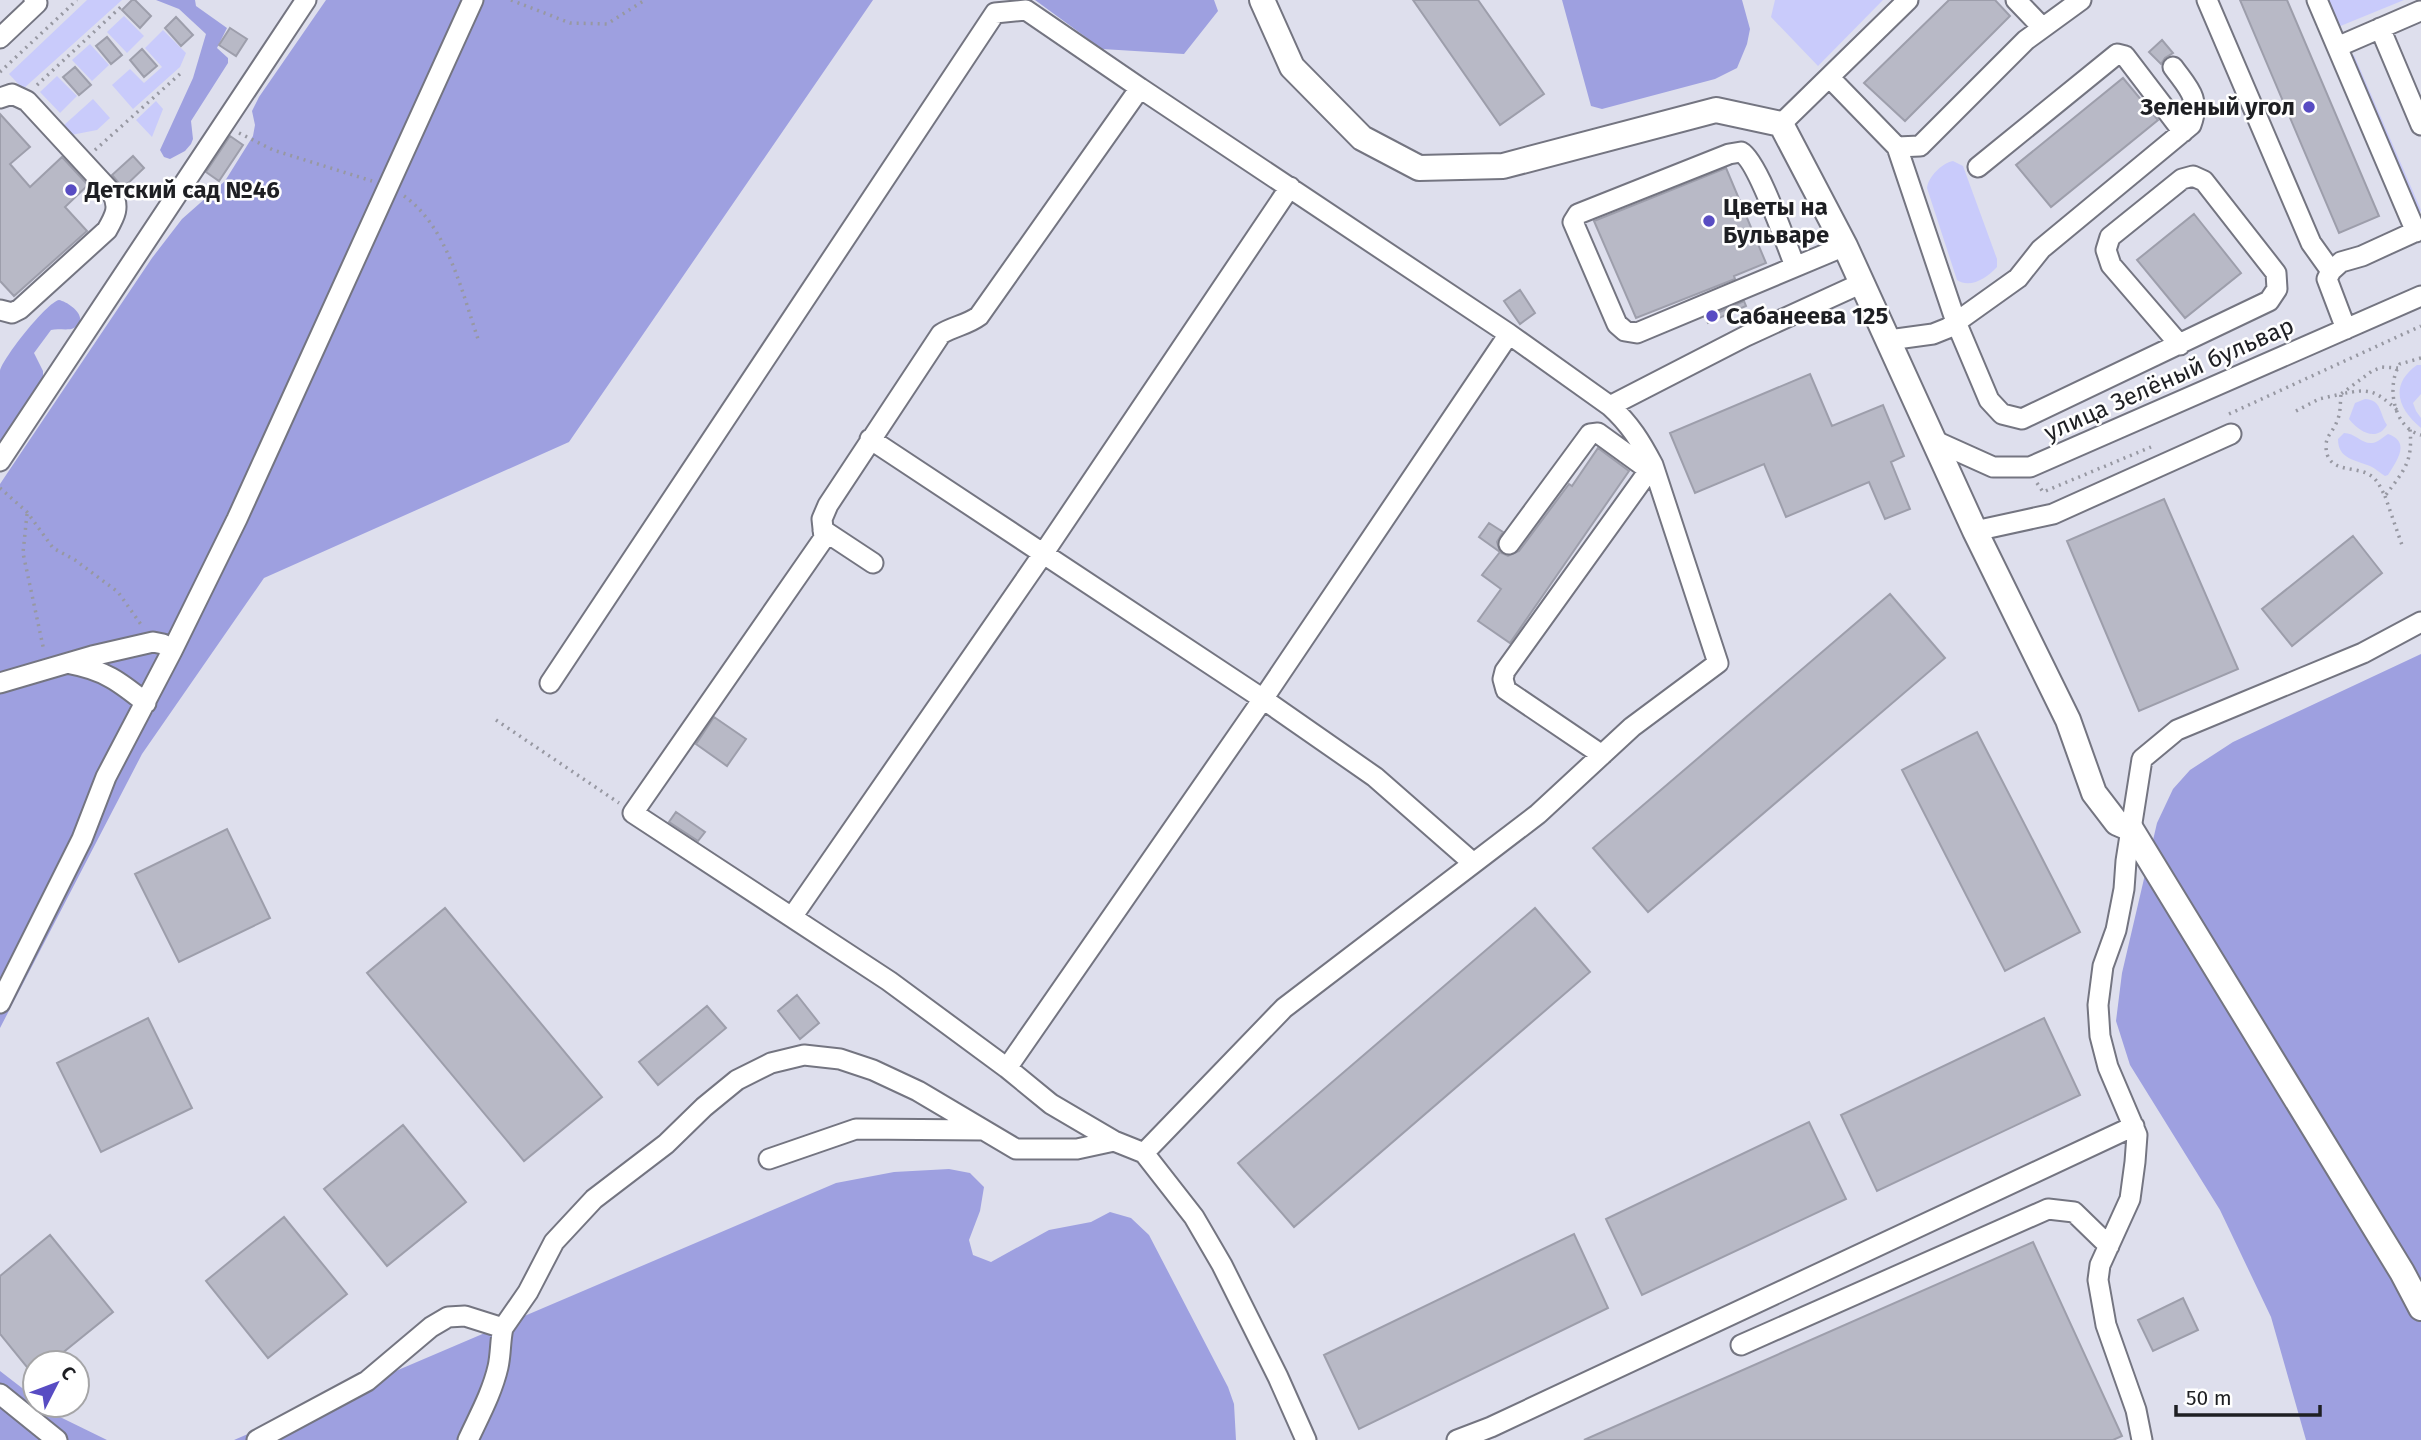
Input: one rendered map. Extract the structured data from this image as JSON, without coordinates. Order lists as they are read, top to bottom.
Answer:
{
  "streets": {
    "street": ["улица Зелёный бульвар"]
  },
  "places": [
    "Зеленый угол",
    "Детский сад №46",
    "Цветы на Бульваре",
    "Сабанеева 125"
  ],
  "scale_bar": "50 m",
  "north": "top right"
}
